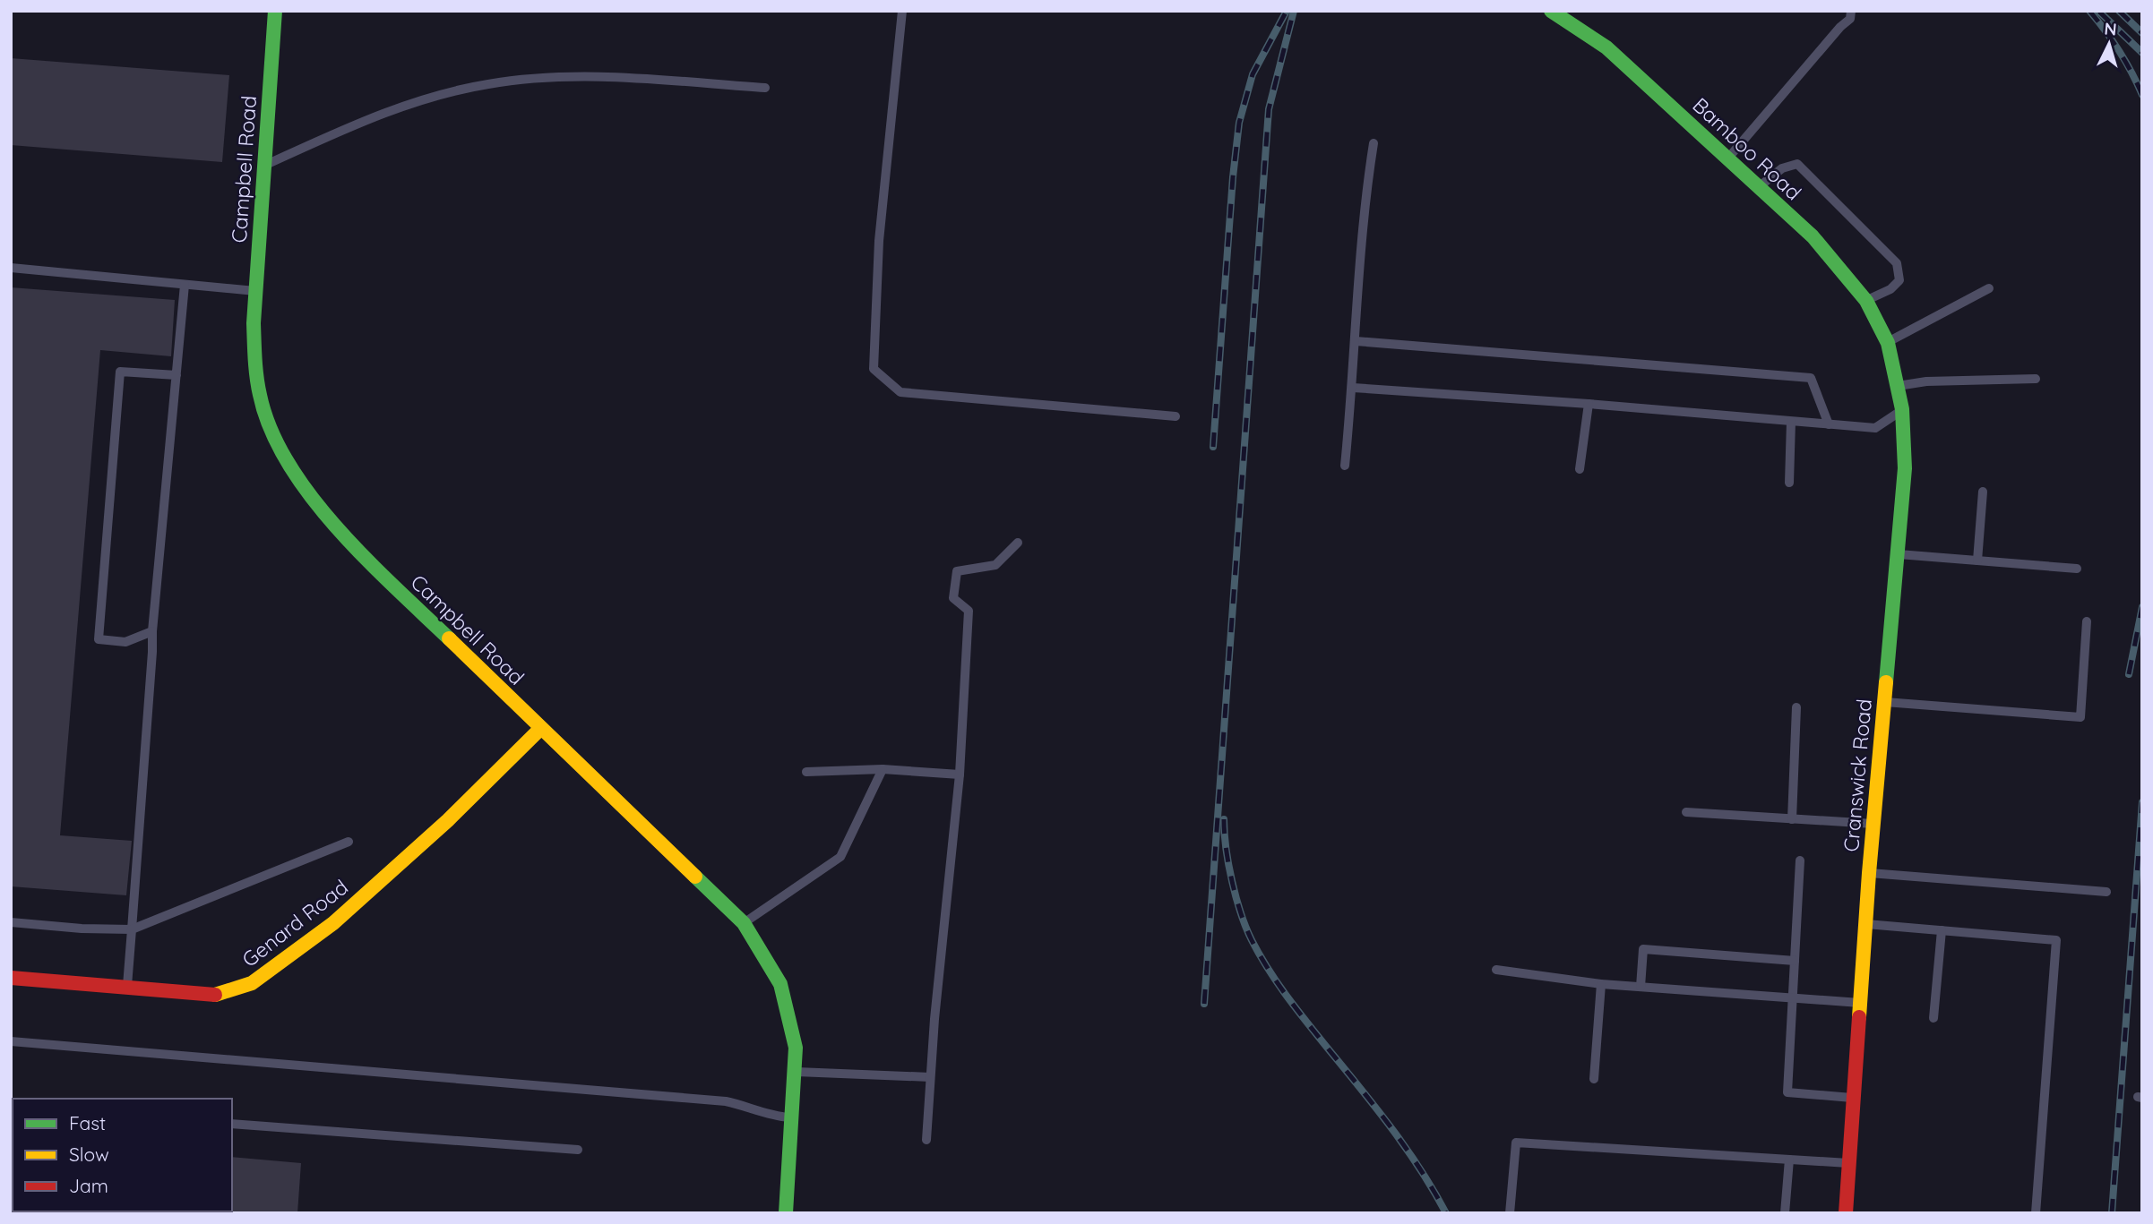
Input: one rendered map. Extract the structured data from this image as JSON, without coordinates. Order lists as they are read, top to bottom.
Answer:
{
  "streets": {
    "street": [
      "Bamboo Road",
      "Campbell Road",
      "Cranswick Road",
      "Genard Road"
    ]
  },
  "crossings": [
    ["Bamboo Road", "Cranswick Road"],
    ["Campbell Road", "Genard Road"]
  ],
  "legend": ["Fast", "Slow", "Jam"],
  "north": "top"
}
